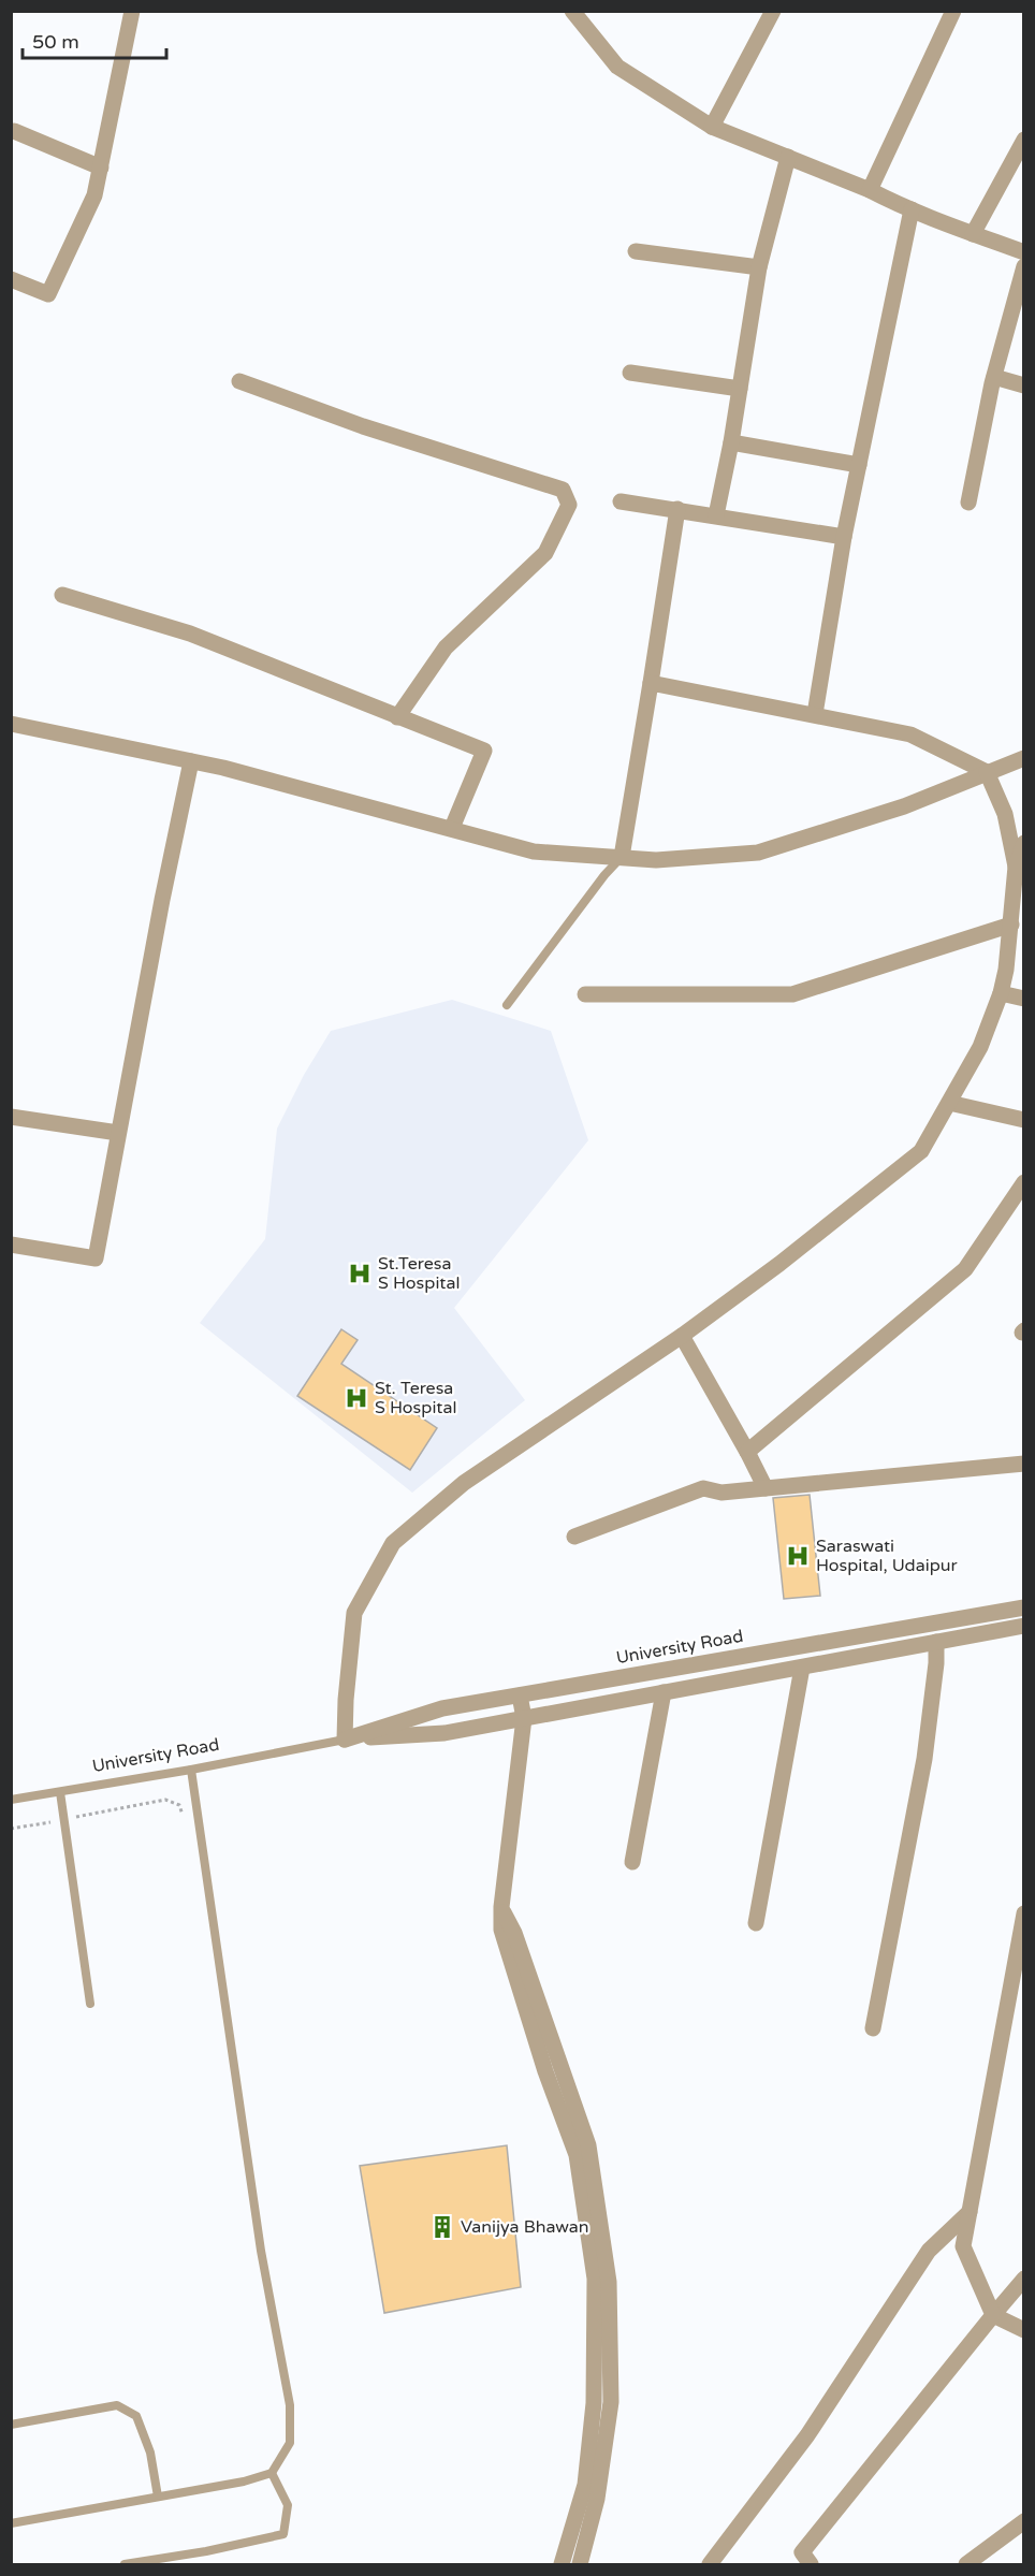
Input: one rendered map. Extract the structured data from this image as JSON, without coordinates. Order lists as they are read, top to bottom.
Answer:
{
  "streets": {
    "street": ["University Road"]
  },
  "places": {
    "hospital": ["St.Teresa S Hospital", "St. Teresa S Hospital", "Saraswati Hospital, Udaipur"],
    "building": ["Vanijya Bhawan"]
  },
  "scale_bar": "50 m"
}
